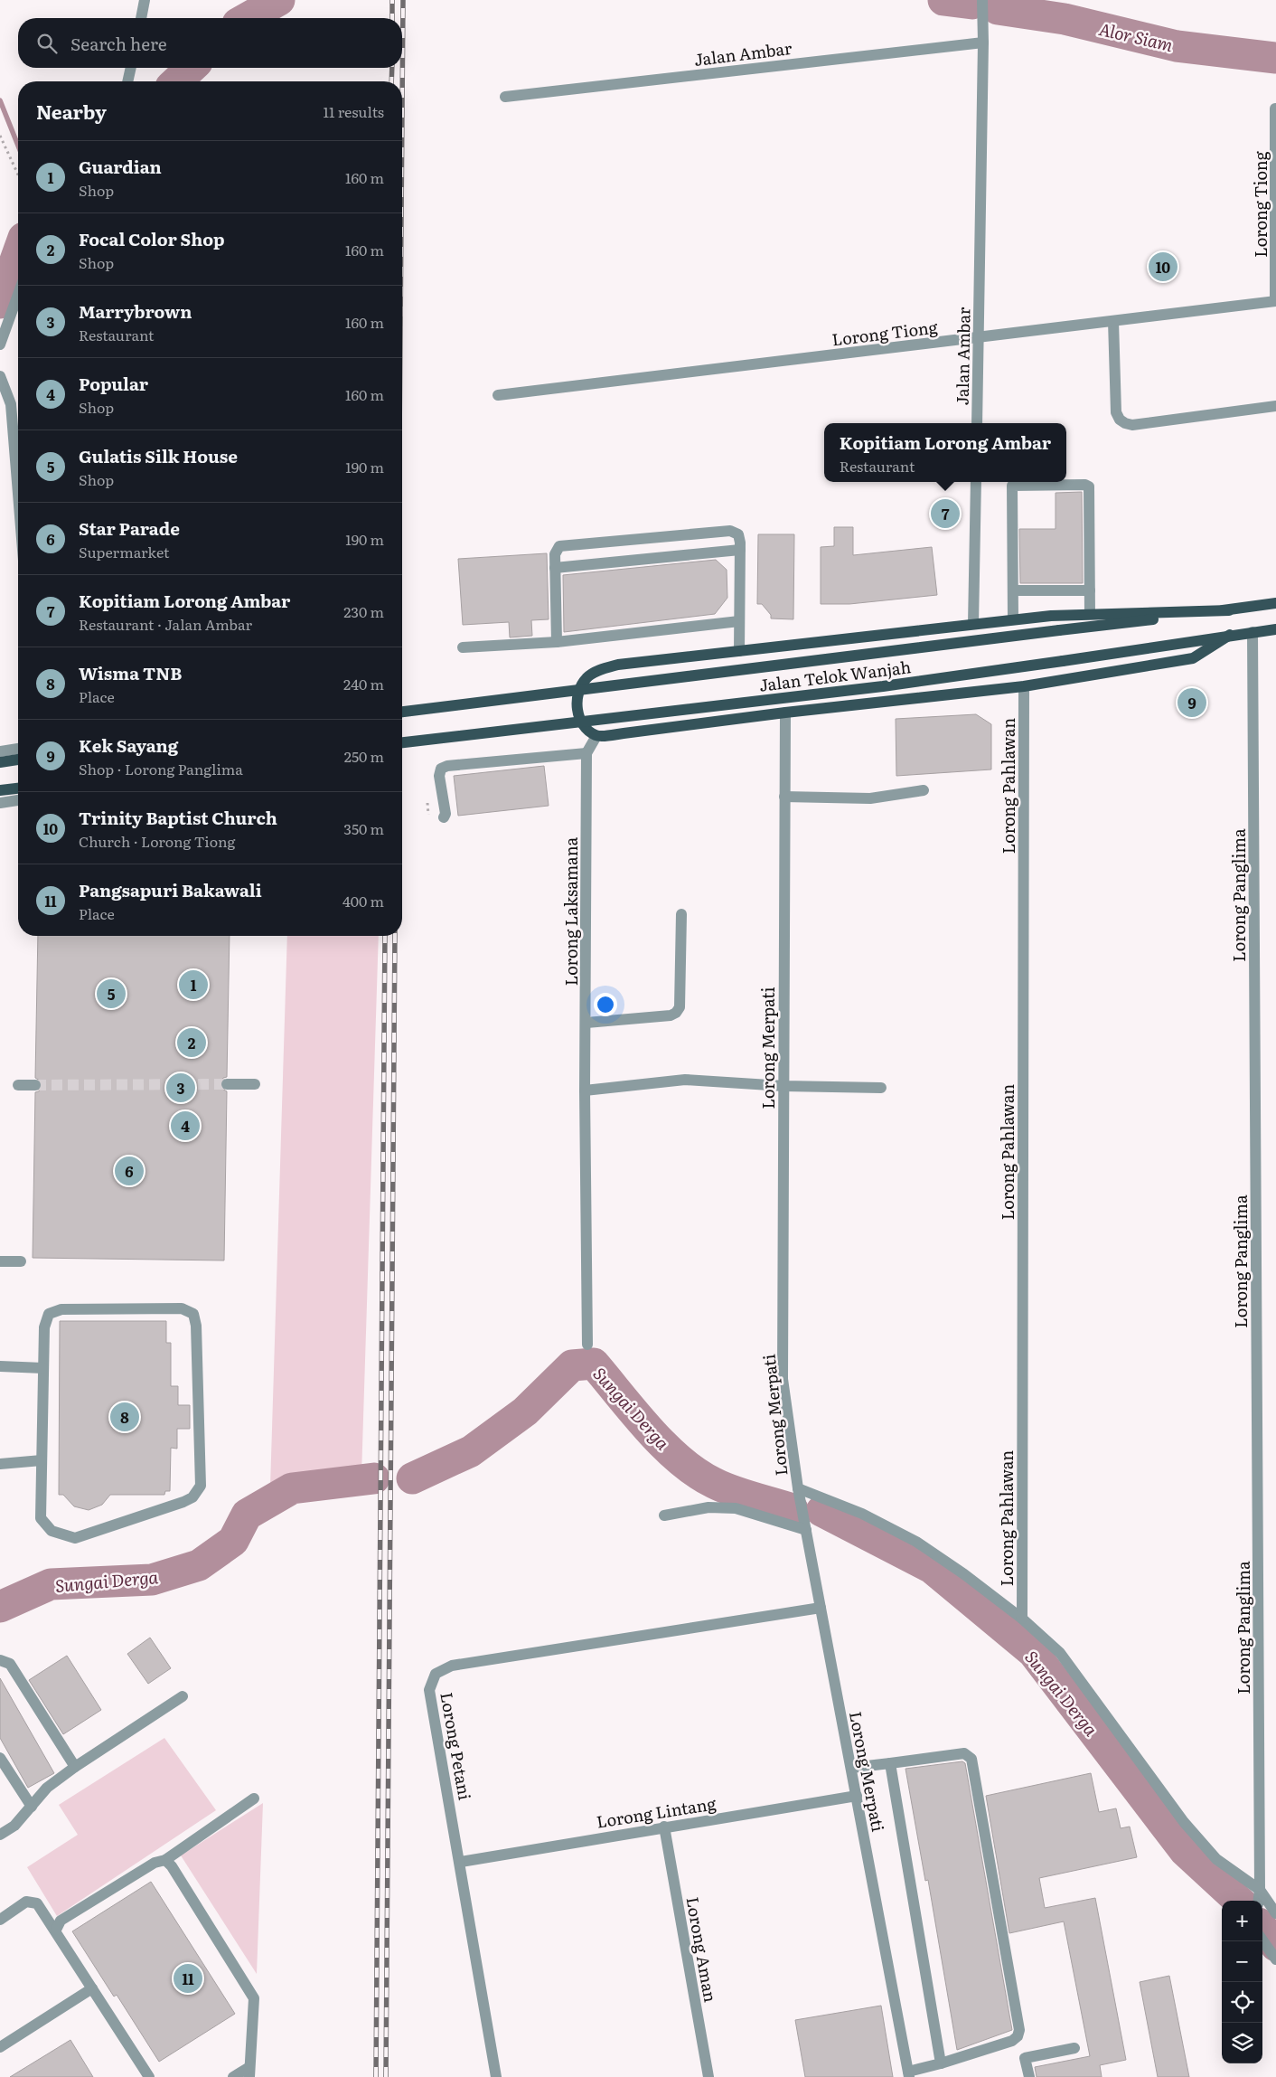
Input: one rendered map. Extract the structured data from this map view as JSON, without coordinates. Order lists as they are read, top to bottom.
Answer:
{
  "streets": {
    "main road": ["Jalan Telok Wanjah"],
    "street": [
      "Jalan Ambar",
      "Lorong Tiong",
      "Lorong Pahlawan",
      "Lorong Panglima",
      "Lorong Laksamana",
      "Lorong Merpati",
      "Lorong Petani",
      "Lorong Lintang",
      "Lorong Aman"
    ]
  },
  "crossings": [
    ["Jalan Ambar", "Lorong Tiong"],
    ["Jalan Telok Wanjah", "Lorong Panglima"],
    ["Lorong Merpati", "Lorong Petani"],
    ["Lorong Merpati", "Lorong Lintang"],
    ["Lorong Petani", "Lorong Lintang"],
    ["Lorong Lintang", "Lorong Aman"]
  ],
  "water": ["Alor Siam", "Sungai Derga"],
  "page": {
    "search": "Search here",
    "heading": ["Nearby", "11 results"],
    "list": [
      {
        "mark": "1",
        "name": "Guardian",
        "note": "Shop",
        "value": "160 m"
      },
      {
        "mark": "2",
        "name": "Focal Color Shop",
        "note": "Shop",
        "value": "160 m"
      },
      {
        "mark": "3",
        "name": "Marrybrown",
        "note": "Restaurant",
        "value": "160 m"
      },
      {
        "mark": "4",
        "name": "Popular",
        "note": "Shop",
        "value": "160 m"
      },
      {
        "mark": "5",
        "name": "Gulatis Silk House",
        "note": "Shop",
        "value": "190 m"
      },
      {
        "mark": "6",
        "name": "Star Parade",
        "note": "Supermarket",
        "value": "190 m"
      },
      {
        "mark": "7",
        "name": "Kopitiam Lorong Ambar",
        "note": "Restaurant · Jalan Ambar",
        "value": "230 m"
      },
      {
        "mark": "8",
        "name": "Wisma TNB",
        "note": "Place",
        "value": "240 m"
      },
      {
        "mark": "9",
        "name": "Kek Sayang",
        "note": "Shop · Lorong Panglima",
        "value": "250 m"
      },
      {
        "mark": "10",
        "name": "Trinity Baptist Church",
        "note": "Church · Lorong Tiong",
        "value": "350 m"
      },
      {
        "mark": "11",
        "name": "Pangsapuri Bakawali",
        "note": "Place",
        "value": "400 m"
      }
    ],
    "pins": [
      "10",
      "7",
      "9",
      "1",
      "5",
      "2",
      "3",
      "4",
      "6",
      "8",
      "11"
    ],
    "popup": ["Kopitiam Lorong Ambar", "Restaurant"],
    "map_buttons": ["+", "−"]
  }
}
